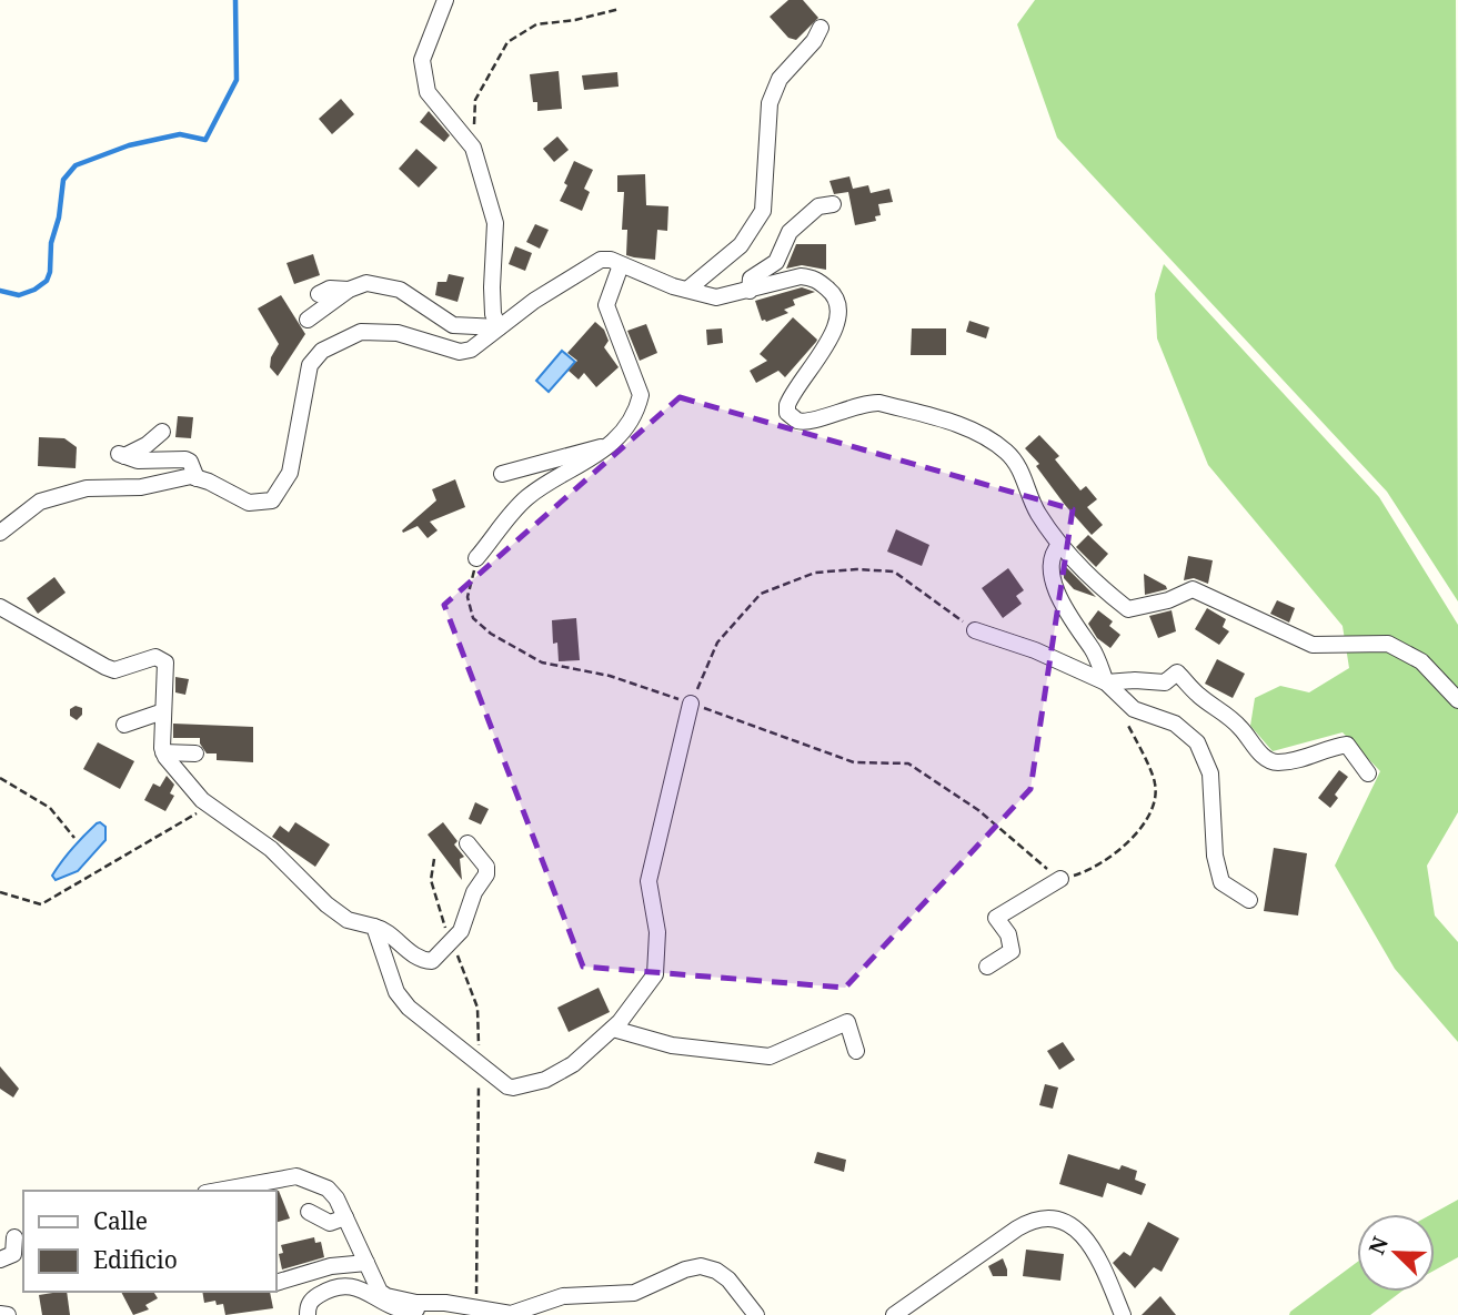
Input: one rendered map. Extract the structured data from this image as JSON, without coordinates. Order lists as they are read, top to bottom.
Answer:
{
  "legend": ["Calle", "Edificio"],
  "north": "top left"
}
